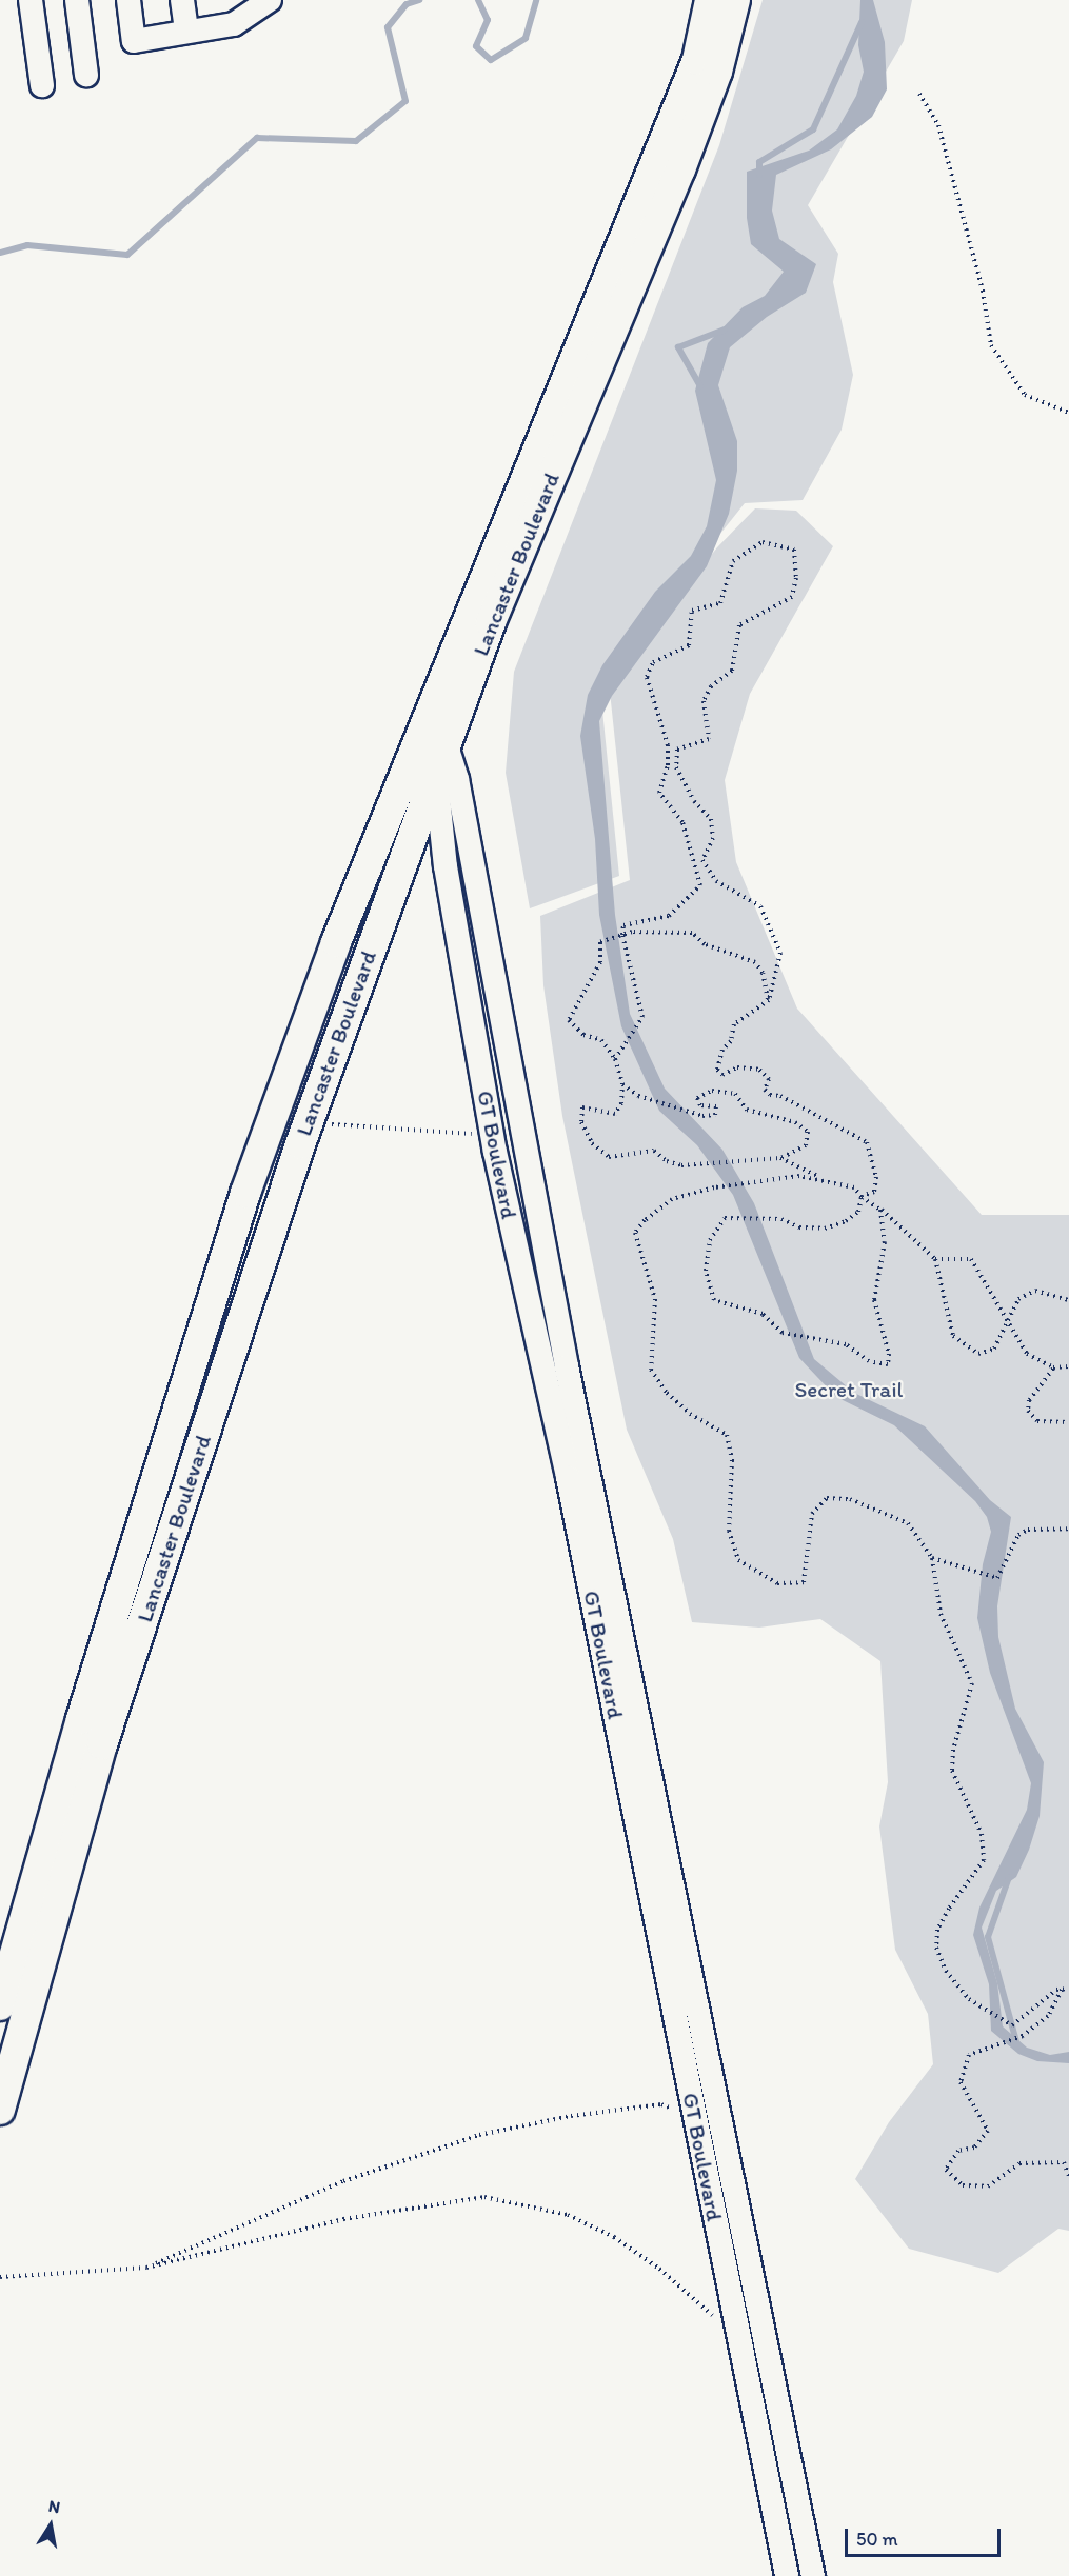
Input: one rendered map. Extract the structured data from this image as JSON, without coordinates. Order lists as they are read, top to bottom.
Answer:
{
  "streets": {
    "main road": ["Lancaster Boulevard"],
    "street": ["GT Boulevard"]
  },
  "crossings": [
    ["Lancaster Boulevard", "GT Boulevard"]
  ],
  "parks": ["Secret Trail"],
  "scale_bar": "50 m",
  "north": "top"
}
